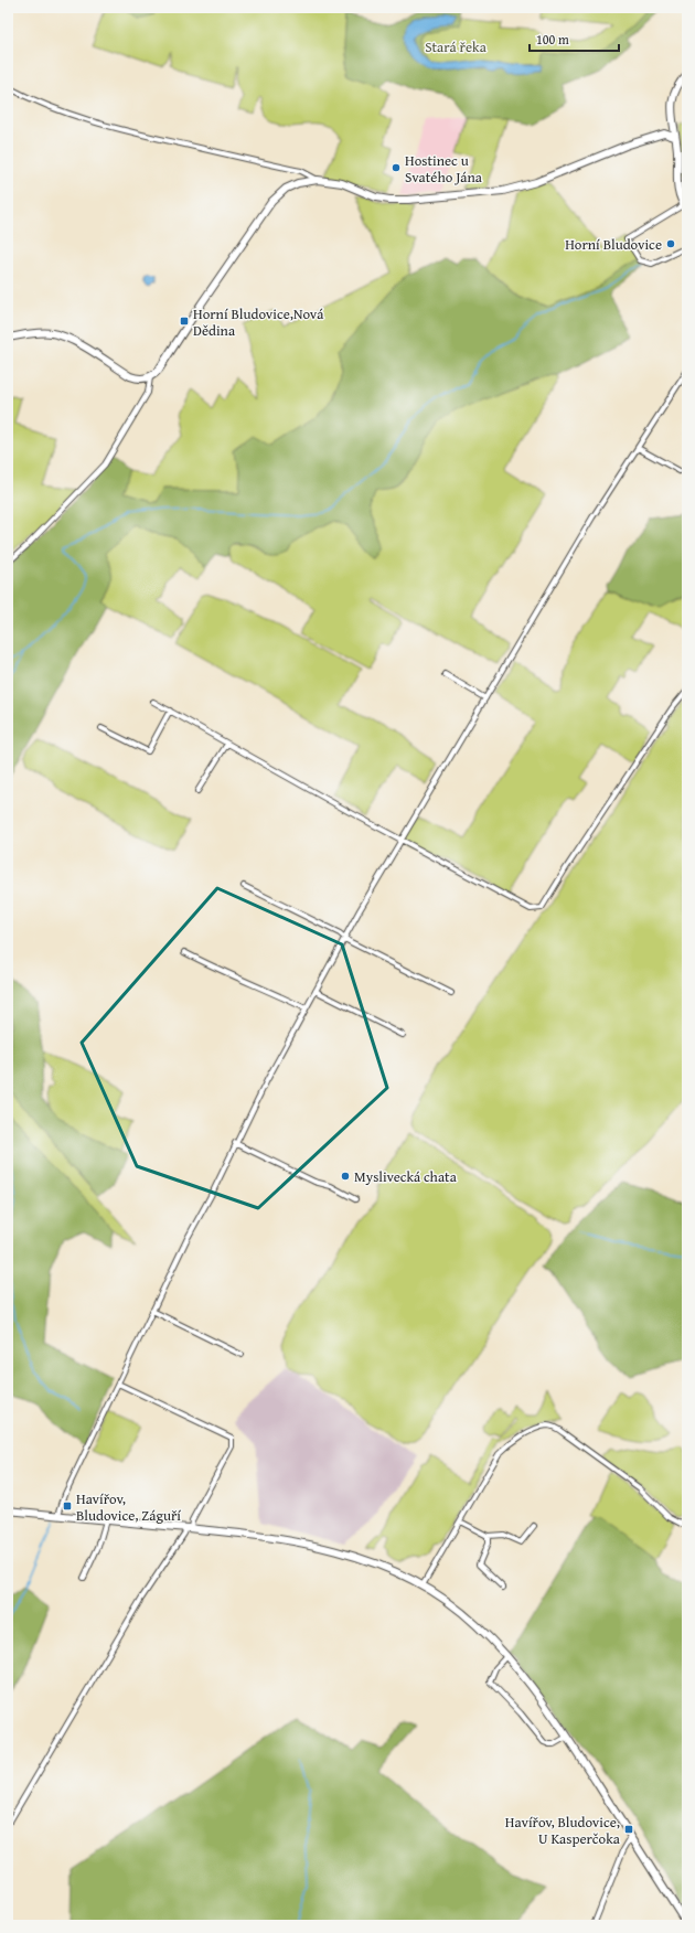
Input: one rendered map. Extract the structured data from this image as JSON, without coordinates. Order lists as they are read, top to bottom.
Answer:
{
  "parks": ["Stará řeka"],
  "places": {
    "other": ["Hostinec u Svatého Jána", "Horní Bludovice", "Myslivecká chata"],
    "transit": ["Horní Bludovice,Nová Dědina", "Havířov, Bludovice, Záguří", "Havířov, Bludovice, U Kasperčoka"]
  },
  "scale_bar": "100 m"
}
